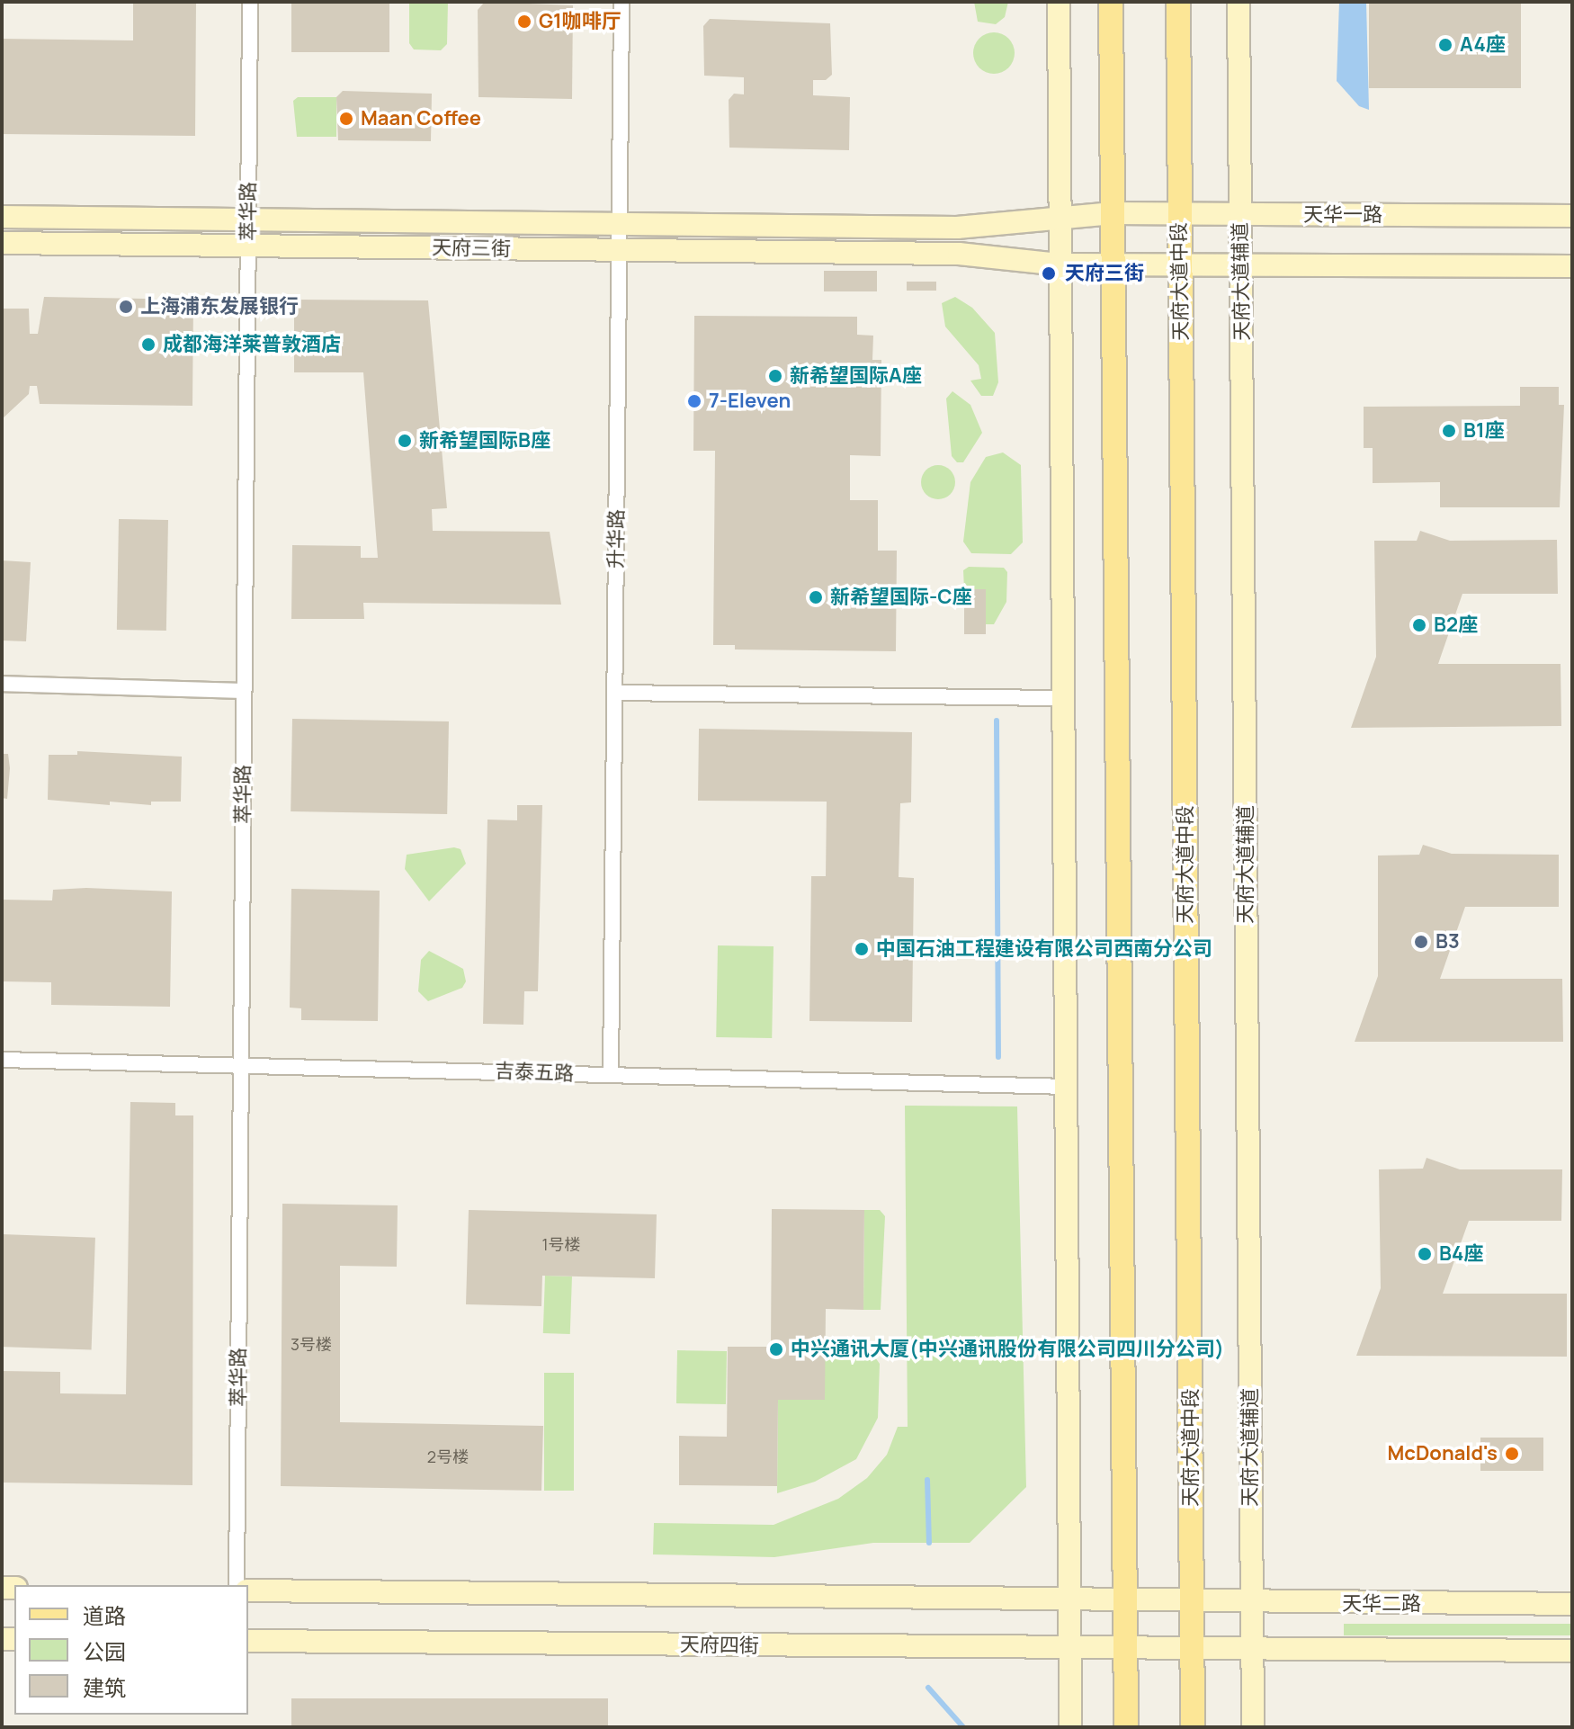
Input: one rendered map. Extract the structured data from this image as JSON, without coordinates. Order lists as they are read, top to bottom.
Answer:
{
  "streets": {
    "main road": ["天府大道中段"],
    "street": [
      "萃华路",
      "天华一路",
      "天府三街",
      "天府大道辅道",
      "升华路",
      "吉泰五路",
      "天华二路",
      "天府四街"
    ]
  },
  "crossings": [
    ["萃华路", "天府三街"],
    ["萃华路", "吉泰五路"],
    ["天华一路", "天府三街"],
    ["天华一路", "天府大道中段"],
    ["天华一路", "天府大道辅道"],
    ["天府三街", "天府大道中段"],
    ["天府三街", "天府大道辅道"],
    ["天府三街", "升华路"],
    ["天府大道中段", "天华二路"],
    ["天府大道中段", "天府四街"],
    ["天府大道辅道", "天华二路"],
    ["升华路", "吉泰五路"]
  ],
  "places": [
    "G1咖啡厅",
    "A4座",
    "Maan Coffee",
    "天府三街",
    "上海浦东发展银行",
    "成都海洋莱普敦酒店",
    "新希望国际A座",
    "7-Eleven",
    "B1座",
    "新希望国际B座",
    "新希望国际-C座",
    "B2座",
    "B3",
    "中国石油工程建设有限公司西南分公司",
    "B4座",
    "中兴通讯大厦(中兴通讯股份有限公司四川分公司)",
    "McDonald's"
  ],
  "house_numbers": ["1号楼", "3号楼", "2号楼"],
  "legend": ["道路", "公园", "建筑"]
}
